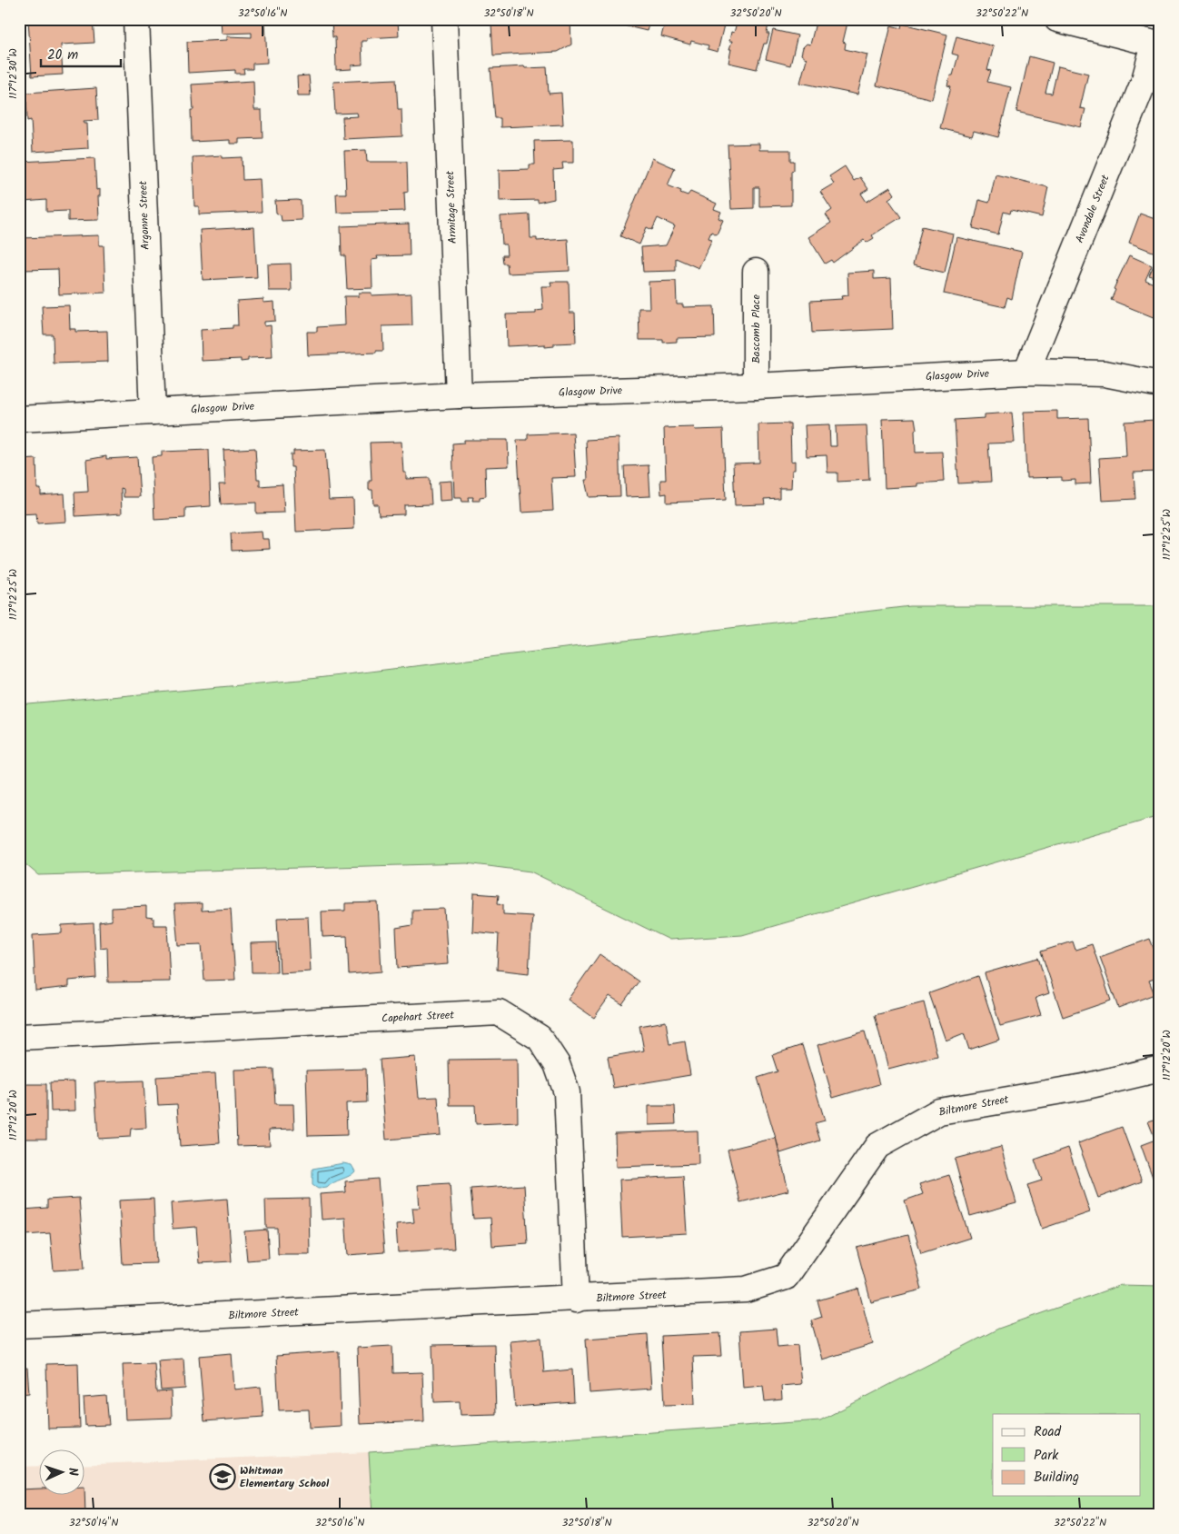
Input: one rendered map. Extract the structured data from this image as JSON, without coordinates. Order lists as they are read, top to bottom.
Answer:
{
  "streets": {
    "street": [
      "Armitage Street",
      "Avondale Street",
      "Argonne Street",
      "Bascomb Place",
      "Glasgow Drive",
      "Capehart Street",
      "Biltmore Street"
    ]
  },
  "crossings": [
    ["Armitage Street", "Glasgow Drive"],
    ["Avondale Street", "Glasgow Drive"],
    ["Argonne Street", "Glasgow Drive"],
    ["Bascomb Place", "Glasgow Drive"],
    ["Capehart Street", "Biltmore Street"]
  ],
  "places": {
    "school or university": ["Whitman Elementary School"]
  },
  "legend": ["Road", "Park", "Building"],
  "scale_bar": "20 m",
  "north": "right",
  "coordinates": [
    "32°50'16\"N",
    "32°50'18\"N",
    "32°50'20\"N",
    "32°50'22\"N",
    "117°12'30\"W",
    "117°12'25\"W",
    "117°12'20\"W",
    "32°50'14\"N"
  ]
}
